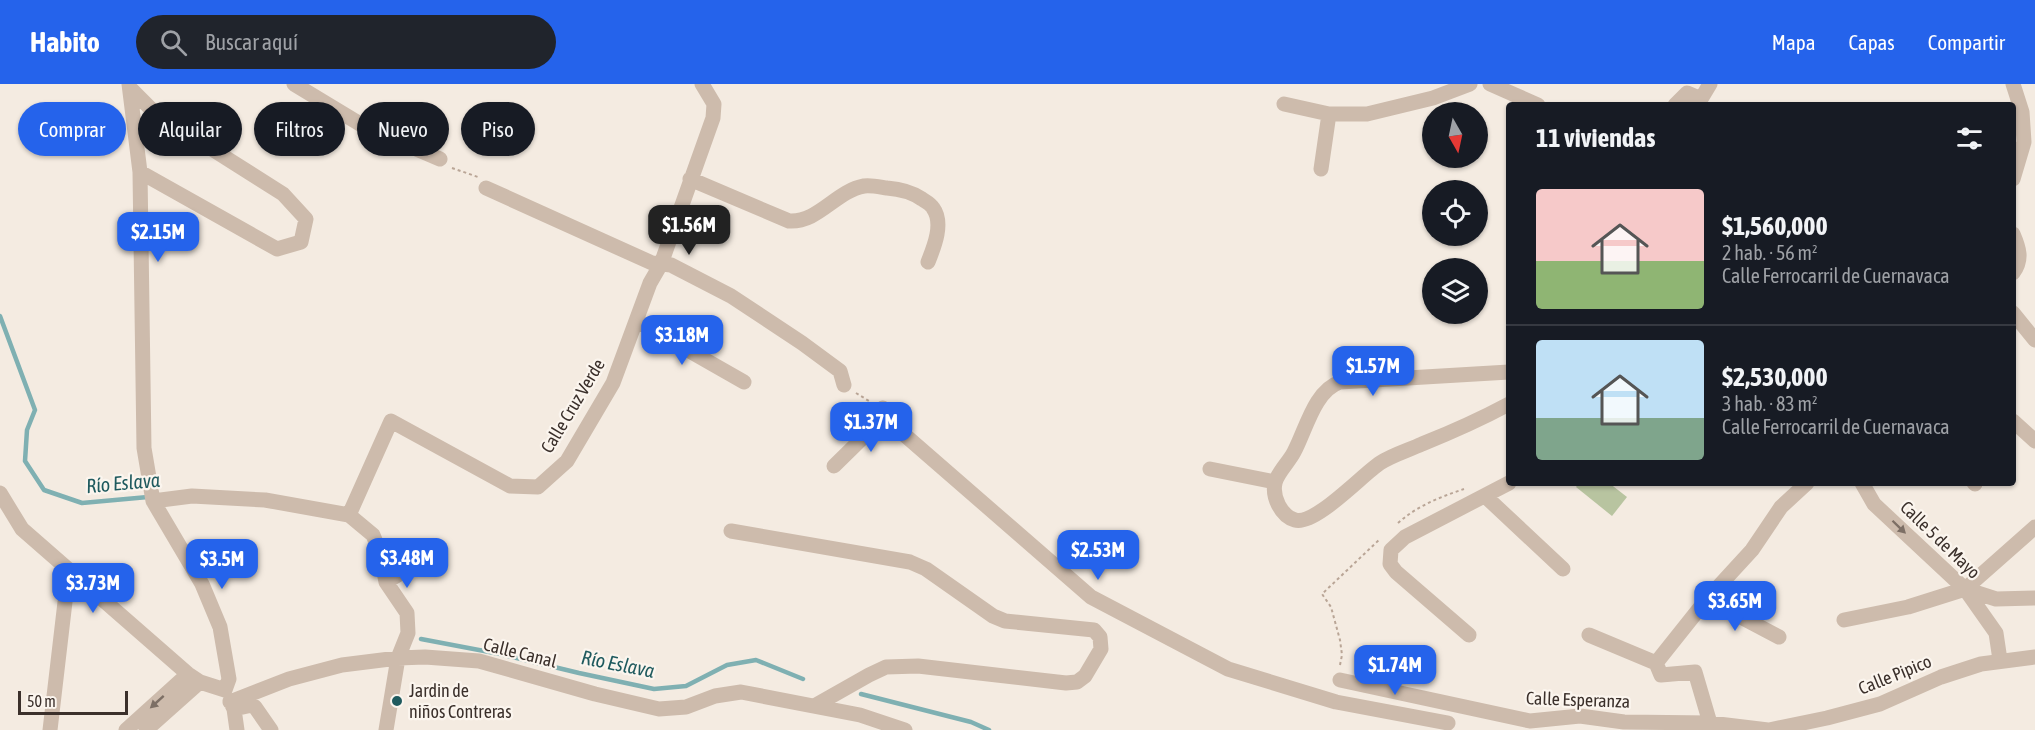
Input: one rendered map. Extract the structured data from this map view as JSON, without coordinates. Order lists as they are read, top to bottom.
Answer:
{
  "streets": {
    "street": [
      "Calle Cruz Verde",
      "Calle 5 de Mayo",
      "Calle Canal",
      "Calle Pipico",
      "Calle Esperanza"
    ]
  },
  "crossings": [
    ["Calle 5 de Mayo", "Calle Pipico"],
    ["Calle Pipico", "Calle Esperanza"]
  ],
  "one_way": ["Calle 5 de Mayo"],
  "water": ["Río Eslava"],
  "places": ["Jardin de niños Contreras"],
  "scale_bar": "50 m",
  "north": "bottom",
  "page": {
    "header": "Habito",
    "search": "Buscar aquí",
    "nav": ["Mapa", "Capas", "Compartir"],
    "chip": [
      "Comprar",
      "Alquilar",
      "Filtros",
      "Nuevo",
      "Piso"
    ],
    "heading": "11 viviendas",
    "list": [
      {
        "name": "$1,560,000",
        "note": "2 hab. · 56 m² · Calle Ferrocarril de Cuernavaca"
      },
      {
        "name": "$2,530,000",
        "note": "3 hab. · 83 m² · Calle Ferrocarril de Cuernavaca"
      }
    ],
    "price": [
      "$1.56M",
      "$2.15M",
      "$3.18M",
      "$1.57M",
      "$1.37M",
      "$2.53M",
      "$3.48M",
      "$3.5M",
      "$3.73M",
      "$3.65M",
      "$1.74M"
    ],
    "scale": "50 m"
  }
}
